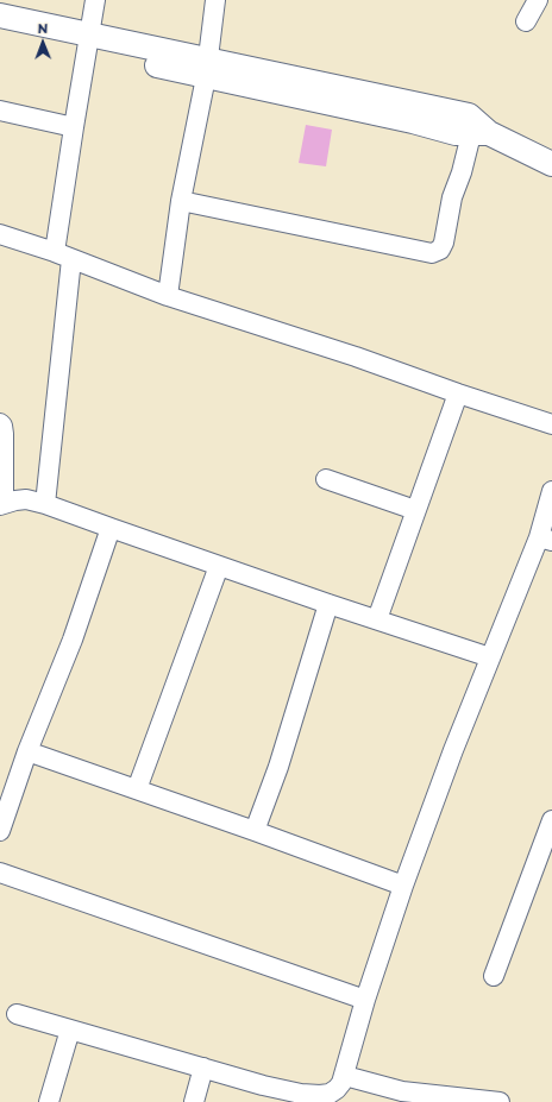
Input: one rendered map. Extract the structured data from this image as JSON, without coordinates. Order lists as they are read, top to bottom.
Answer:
{
  "north": "top"
}
